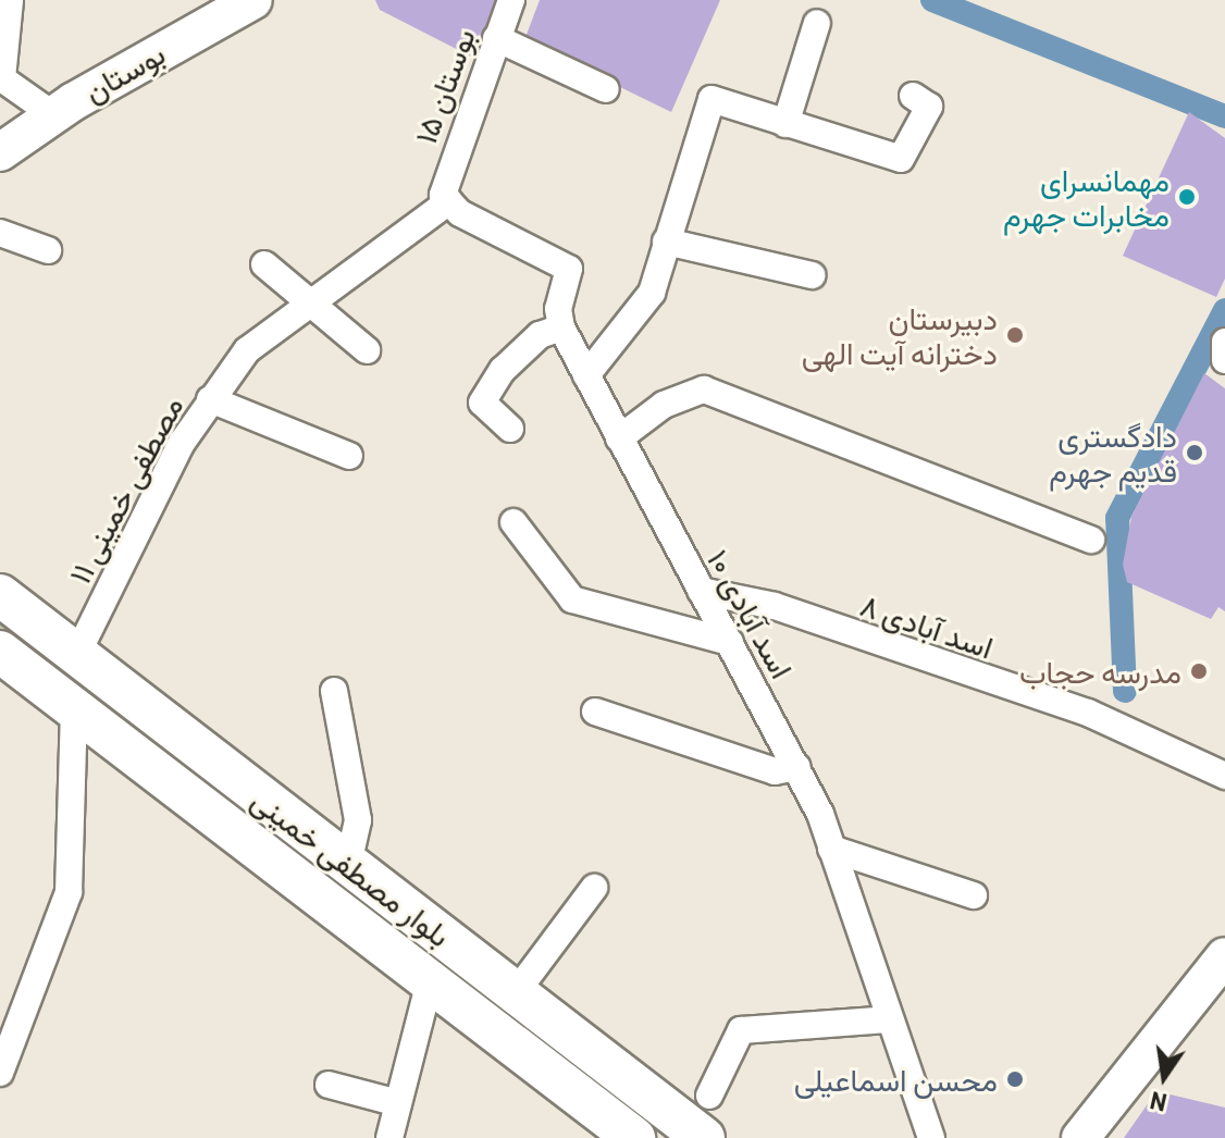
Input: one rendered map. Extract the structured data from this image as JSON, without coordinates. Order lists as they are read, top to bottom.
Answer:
{
  "streets": {
    "main road": ["بوستان", "بلوار مصطفی خمینی"],
    "street": [
      "بوستان ۱۵",
      "مصطفی خمینی ۱۱",
      "اسد آبادی ۱۰",
      "اسد آبادی ۸"
    ]
  },
  "crossings": [
    ["بوستان ۱۵", "مصطفی خمینی ۱۱"],
    ["مصطفی خمینی ۱۱", "بلوار مصطفی خمینی"],
    ["اسد آبادی ۱۰", "اسد آبادی ۸"]
  ],
  "places": [
    "مهمانسرای مخابرات جهرم",
    "دبیرستان دخترانه آیت الهی",
    "دادگستری قدیم جهرم",
    "مدرسه حجاب",
    "محسن اسماعیلی"
  ],
  "north": "bottom"
}
